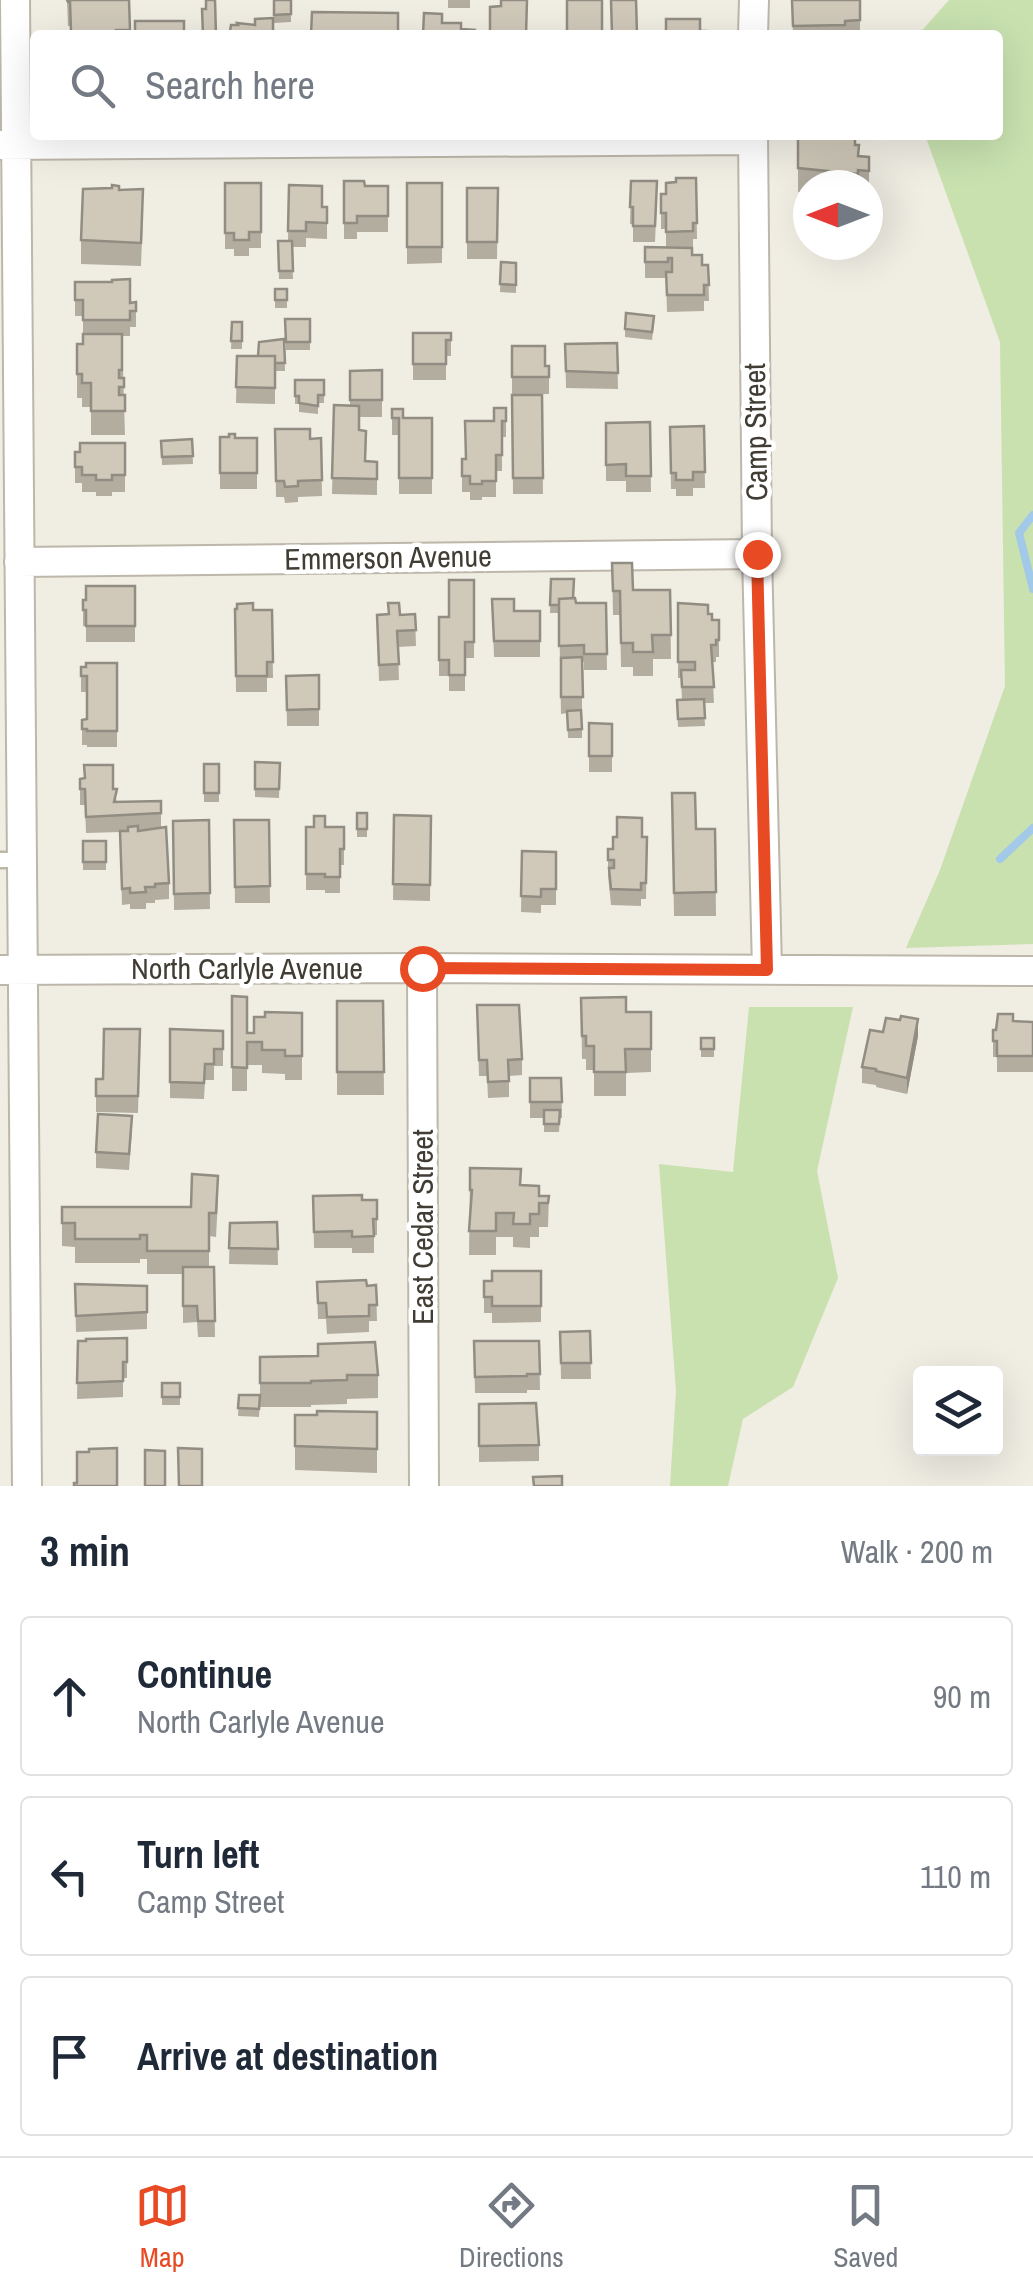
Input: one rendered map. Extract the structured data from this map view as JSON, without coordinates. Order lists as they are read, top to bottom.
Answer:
{
  "streets": {
    "street": [
      "Camp Street",
      "Emmerson Avenue",
      "North Carlyle Avenue",
      "East Cedar Street"
    ]
  },
  "crossings": [
    ["Camp Street", "Emmerson Avenue"],
    ["Camp Street", "North Carlyle Avenue"],
    ["North Carlyle Avenue", "East Cedar Street"]
  ],
  "north": "left",
  "page": {
    "search": "Search here",
    "heading": ["3 min", "Walk · 200 m"],
    "list": [
      ["Continue", "North Carlyle Avenue", "90 m"],
      ["Turn left", "Camp Street", "110 m"],
      "Arrive at destination"
    ],
    "nav": ["Map", "Directions", "Saved"]
  }
}
